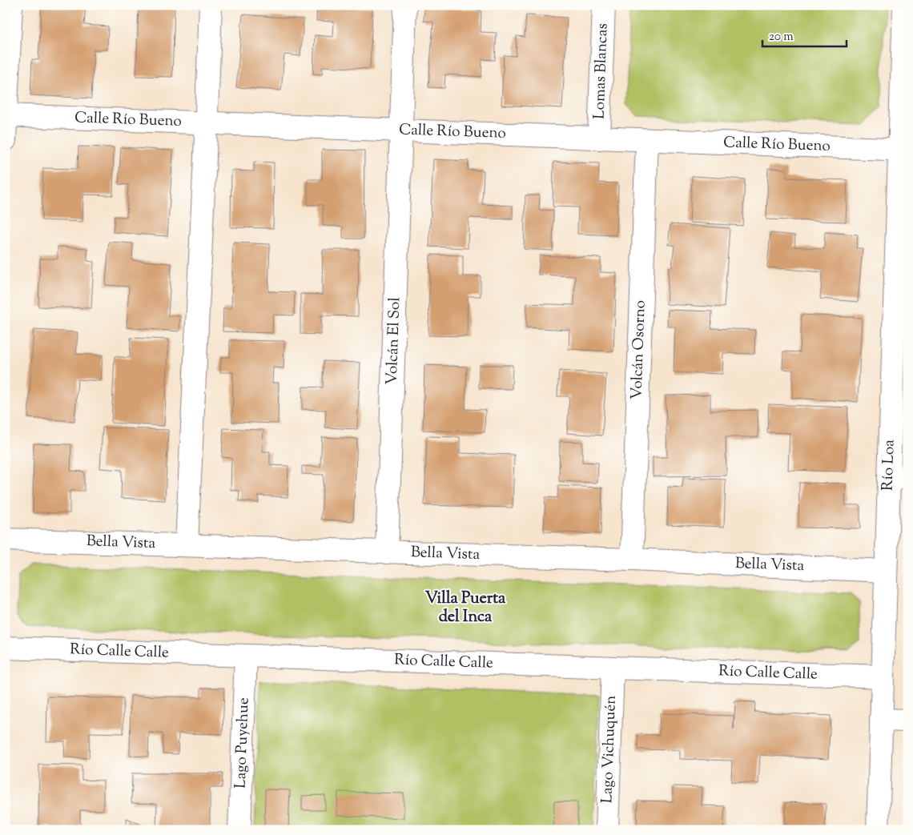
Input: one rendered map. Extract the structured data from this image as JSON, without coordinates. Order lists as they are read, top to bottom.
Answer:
{
  "streets": {
    "street": [
      "Lomas Blancas",
      "Calle Río Bueno",
      "Volcán El Sol",
      "Volcán Osorno",
      "Río Loa",
      "Bella Vista",
      "Río Calle Calle",
      "Lago Puyehue",
      "Lago Vichuquén"
    ]
  },
  "crossings": [
    ["Lomas Blancas", "Calle Río Bueno"],
    ["Calle Río Bueno", "Volcán El Sol"],
    ["Calle Río Bueno", "Volcán Osorno"],
    ["Calle Río Bueno", "Río Loa"],
    ["Volcán El Sol", "Bella Vista"],
    ["Volcán Osorno", "Bella Vista"],
    ["Río Loa", "Bella Vista"],
    ["Río Loa", "Río Calle Calle"],
    ["Río Calle Calle", "Lago Puyehue"],
    ["Río Calle Calle", "Lago Vichuquén"]
  ],
  "districts": ["Villa Puerta del Inca"],
  "scale_bar": "20 m"
}
